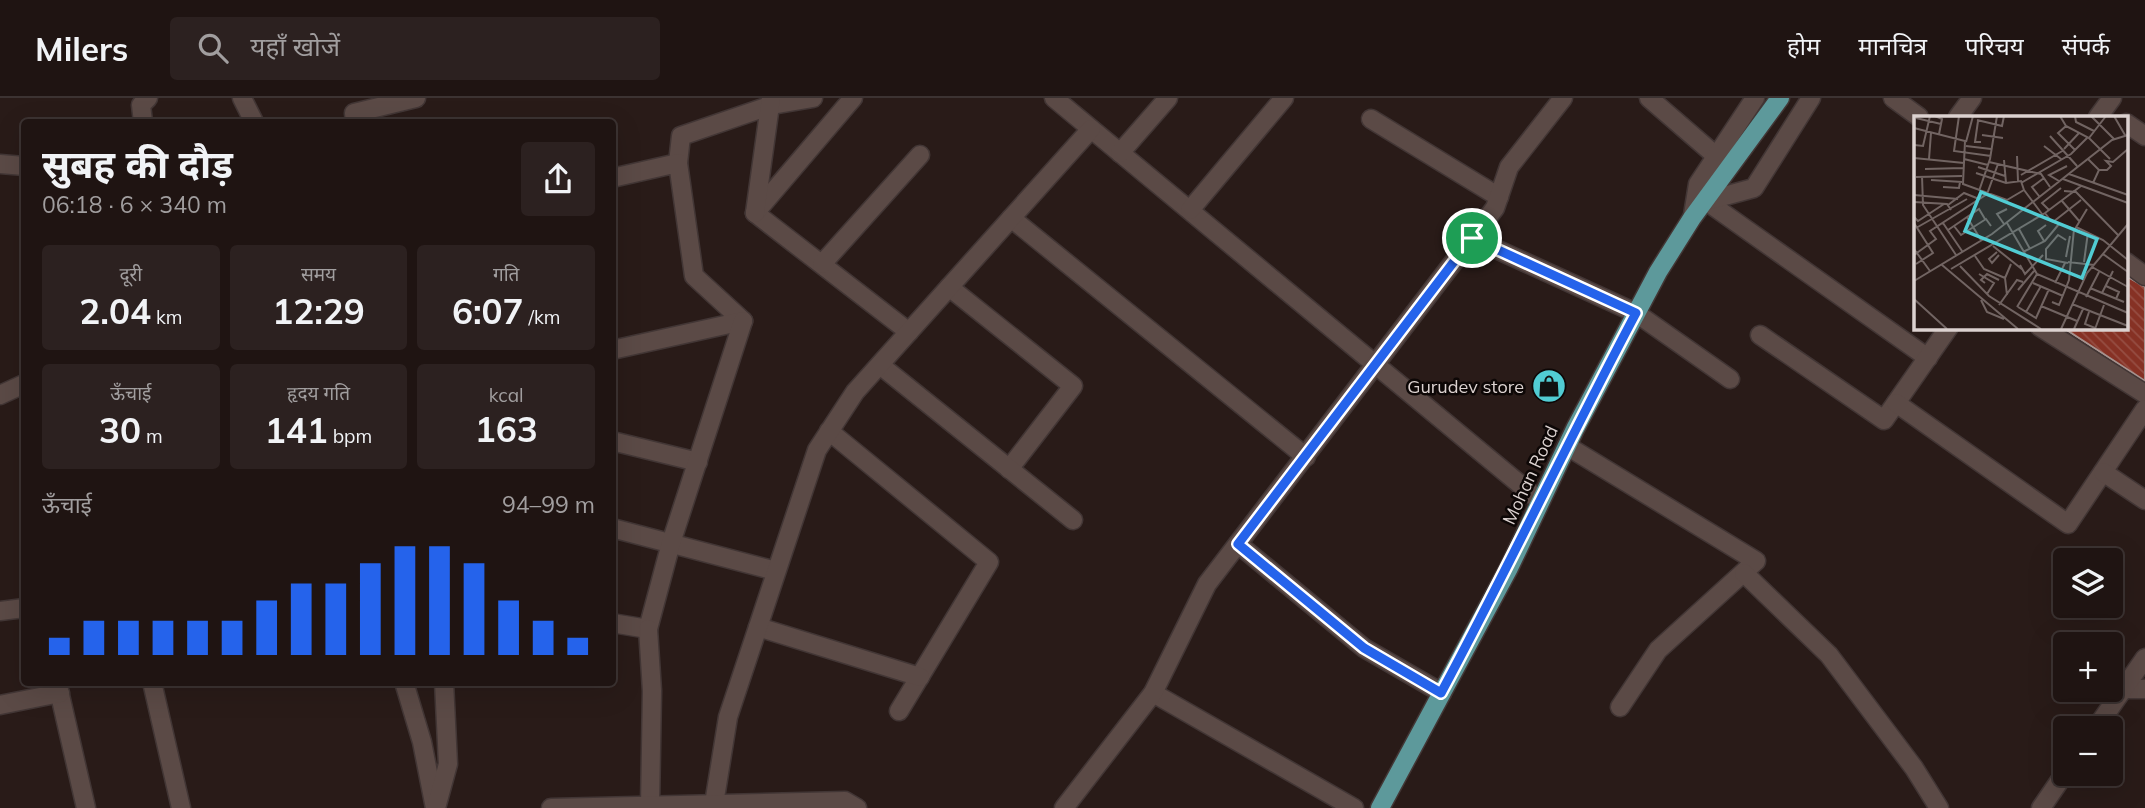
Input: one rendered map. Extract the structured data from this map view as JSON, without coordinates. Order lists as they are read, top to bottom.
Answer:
{
  "streets": {
    "main road": ["Mohan Road"]
  },
  "places": {
    "shop": ["Gurudev store"]
  },
  "page": {
    "header": "Milers",
    "search": "यहाँ खोजें",
    "nav": [
      "होम",
      "मानचित्र",
      "परिचय",
      "संपर्क"
    ],
    "heading": ["सुबह की दौड़", "06:18 · 6 × 340 m"],
    "stats": [
      ["दूरी", "2.04 km"],
      ["समय", "12:29"],
      ["गति", "6:07 /km"],
      ["ऊँचाई", "30 m"],
      ["हृदय गति", "141 bpm"],
      ["kcal", "163"]
    ],
    "chart": ["ऊँचाई", "94–99 m"],
    "map_buttons": ["+", "−"]
  }
}
